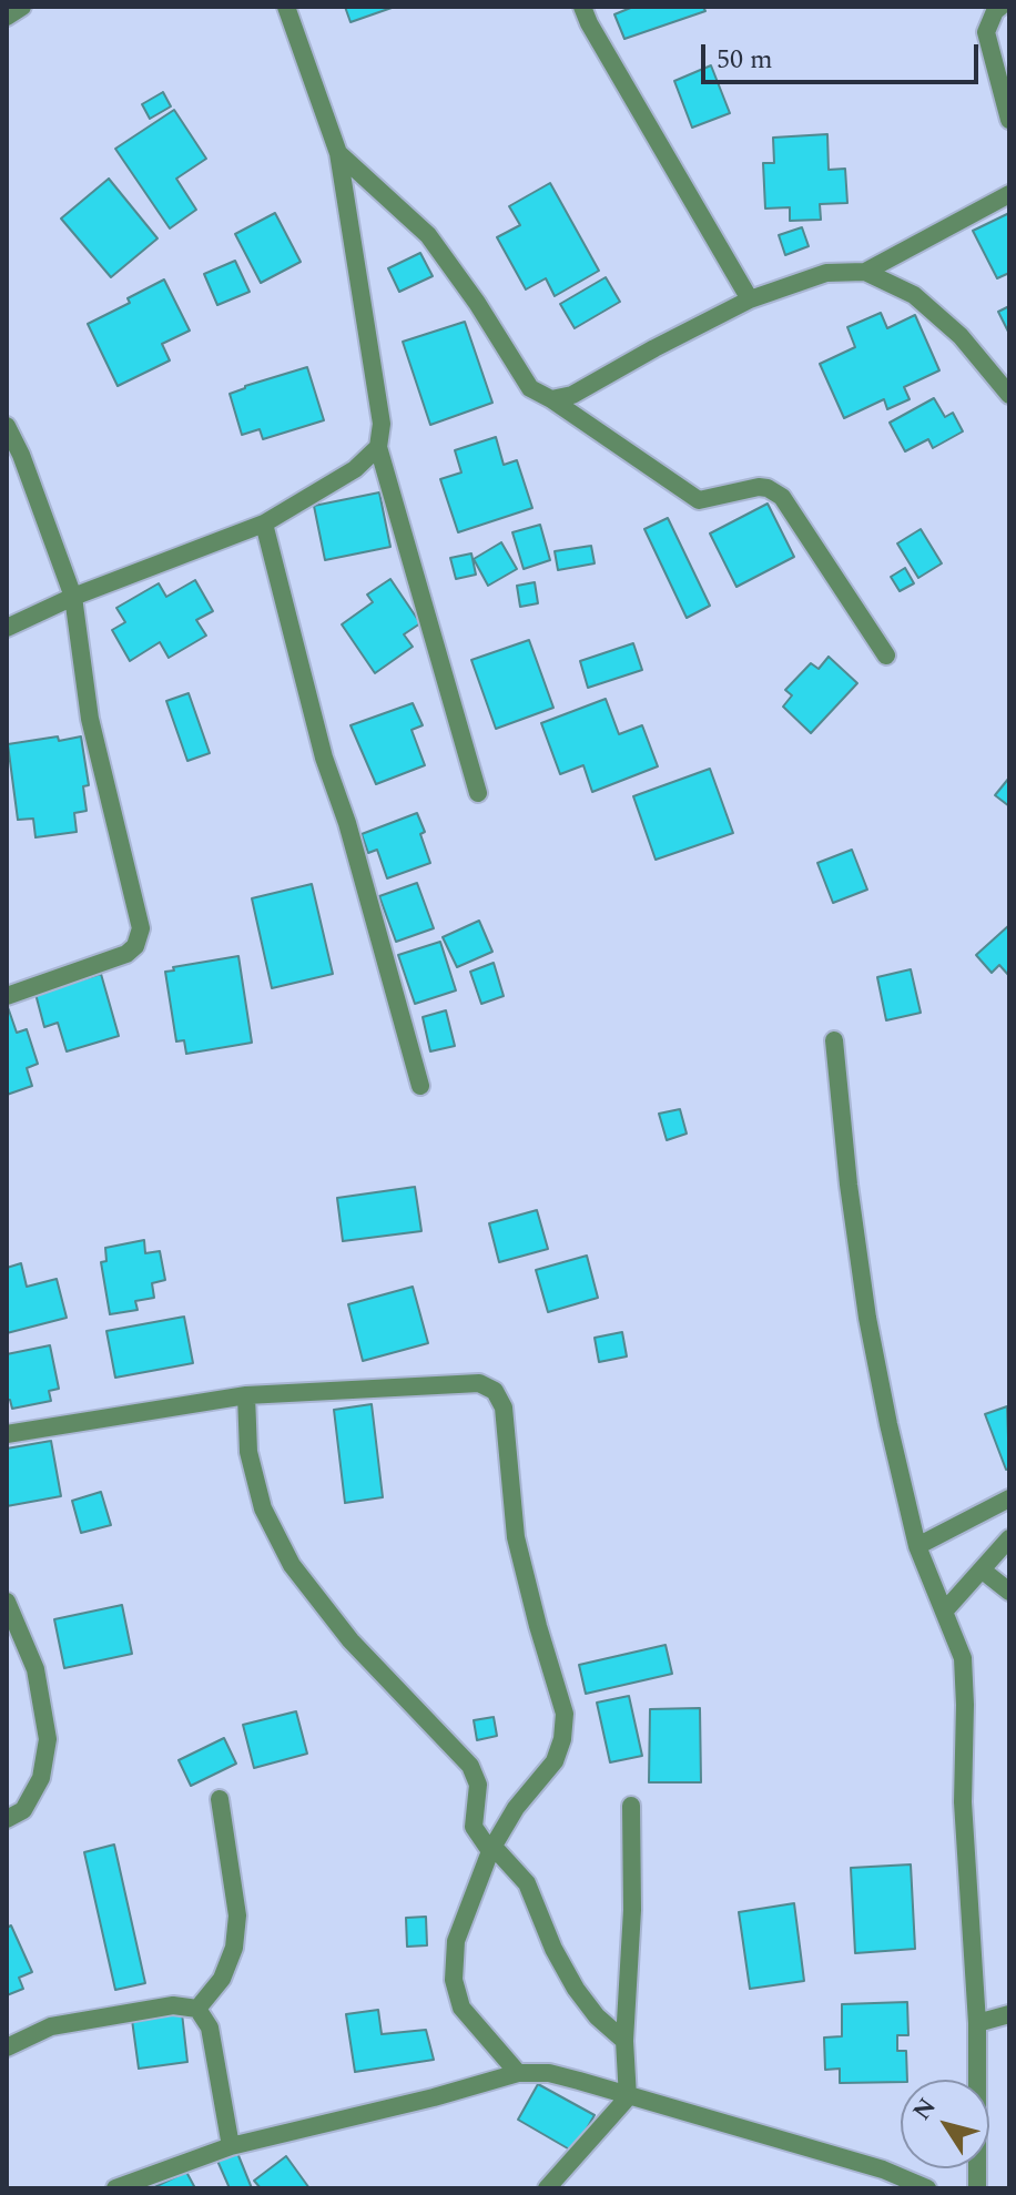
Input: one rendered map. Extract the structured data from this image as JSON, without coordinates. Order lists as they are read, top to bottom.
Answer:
{
  "scale_bar": "50 m",
  "north": "top left"
}
